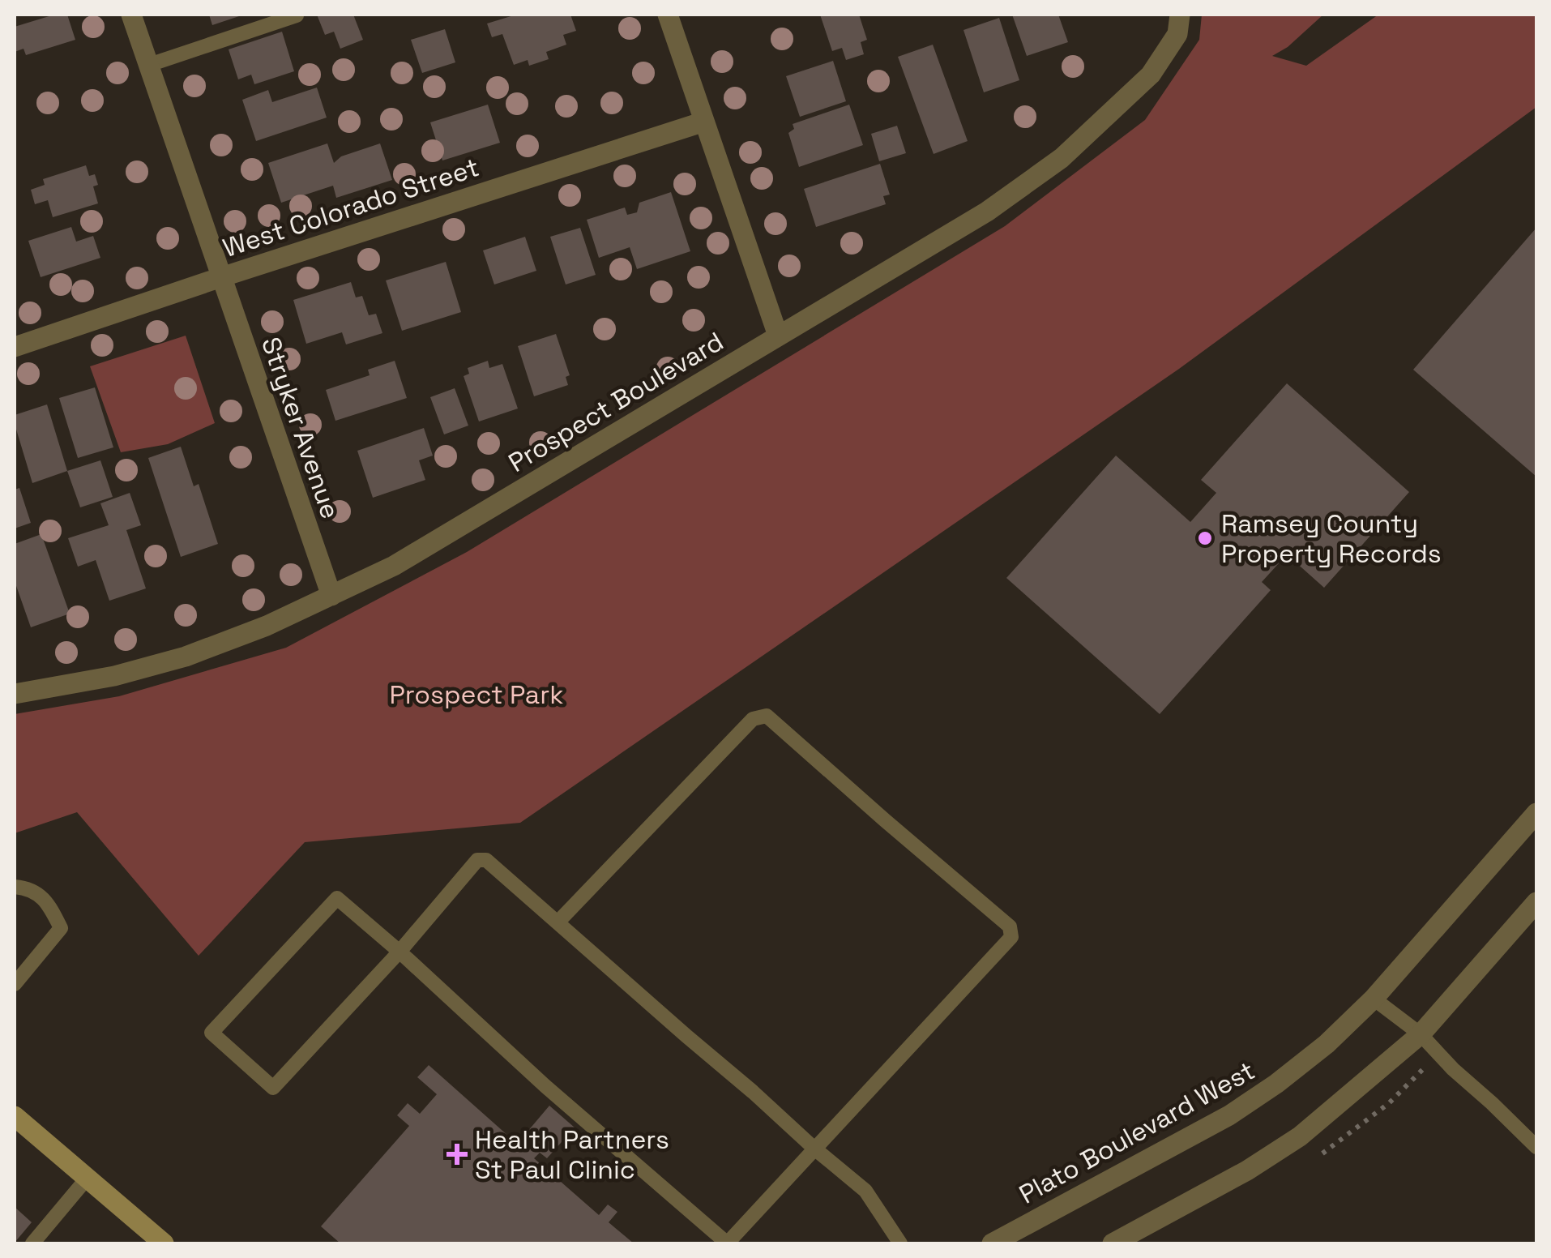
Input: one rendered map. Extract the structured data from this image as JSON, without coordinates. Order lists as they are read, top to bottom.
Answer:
{
  "streets": {
    "street": [
      "West Colorado Street",
      "Prospect Boulevard",
      "Stryker Avenue",
      "Plato Boulevard West"
    ]
  },
  "crossings": [
    ["West Colorado Street", "Stryker Avenue"],
    ["Prospect Boulevard", "Stryker Avenue"]
  ],
  "parks": ["Prospect Park"],
  "places": {
    "other": ["Ramsey County Property Records"],
    "health": ["Health Partners St Paul Clinic"]
  }
}
